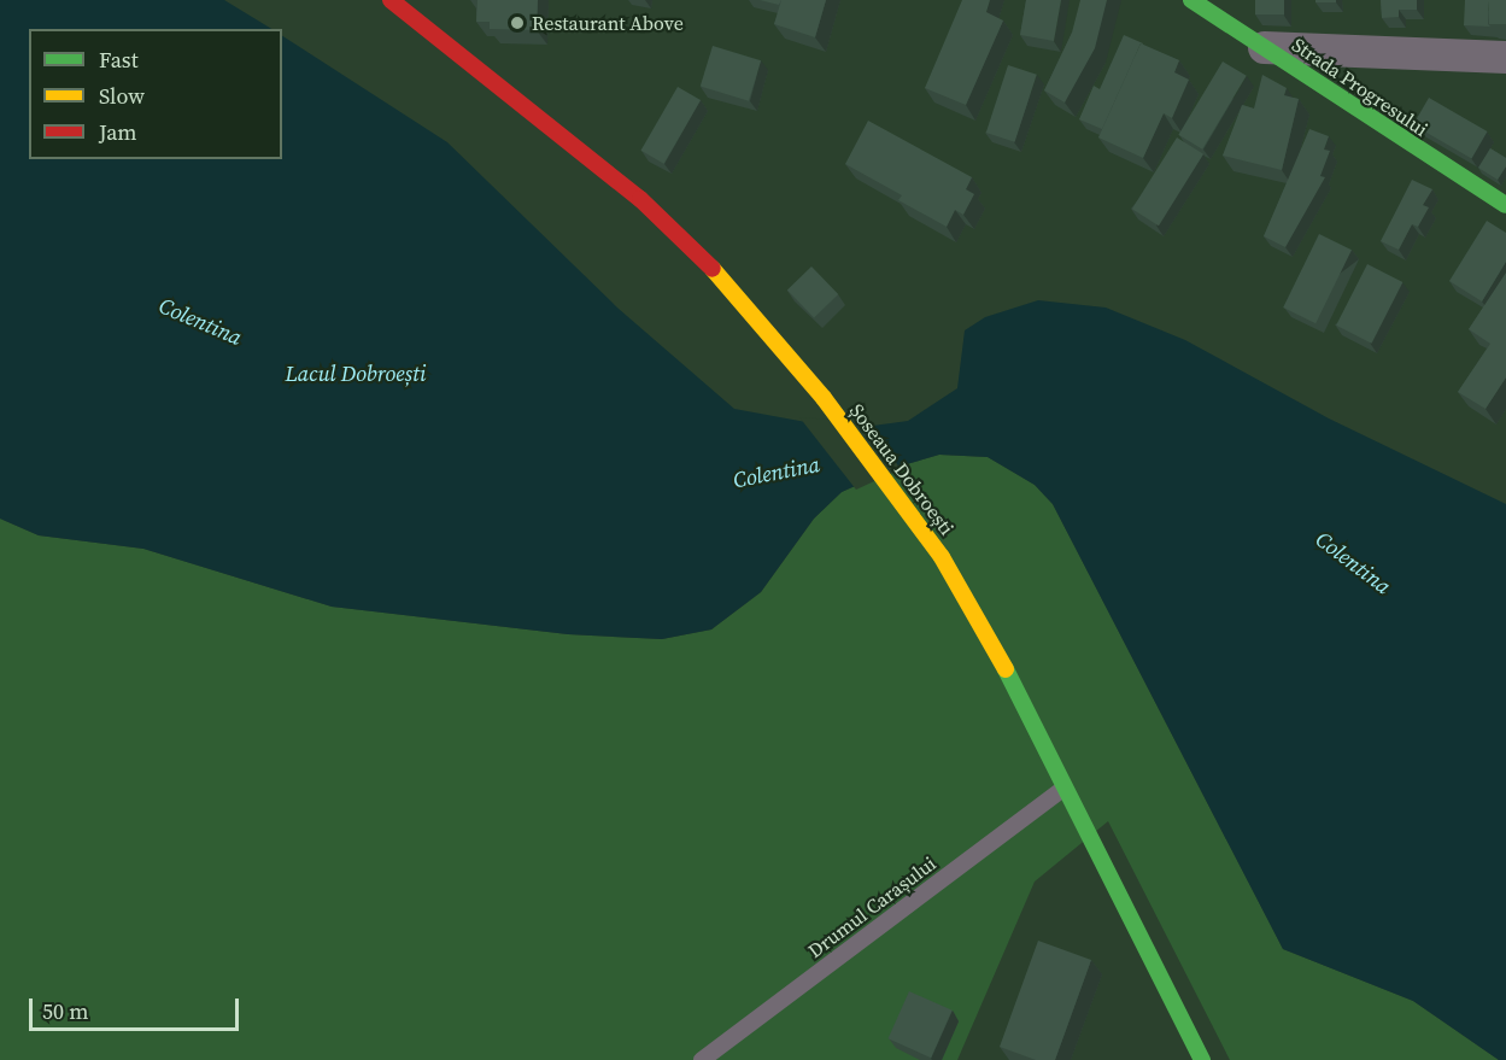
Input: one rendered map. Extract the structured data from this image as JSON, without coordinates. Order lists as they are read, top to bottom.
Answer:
{
  "streets": {
    "street": ["Strada Progresului", "Șoseaua Dobroești"],
    "lane": ["Drumul Carașului"]
  },
  "crossings": [
    ["Șoseaua Dobroești", "Drumul Carașului"]
  ],
  "water": ["Colentina", "Lacul Dobroești"],
  "places": ["Restaurant Above"],
  "legend": ["Fast", "Slow", "Jam"],
  "scale_bar": "50 m"
}
